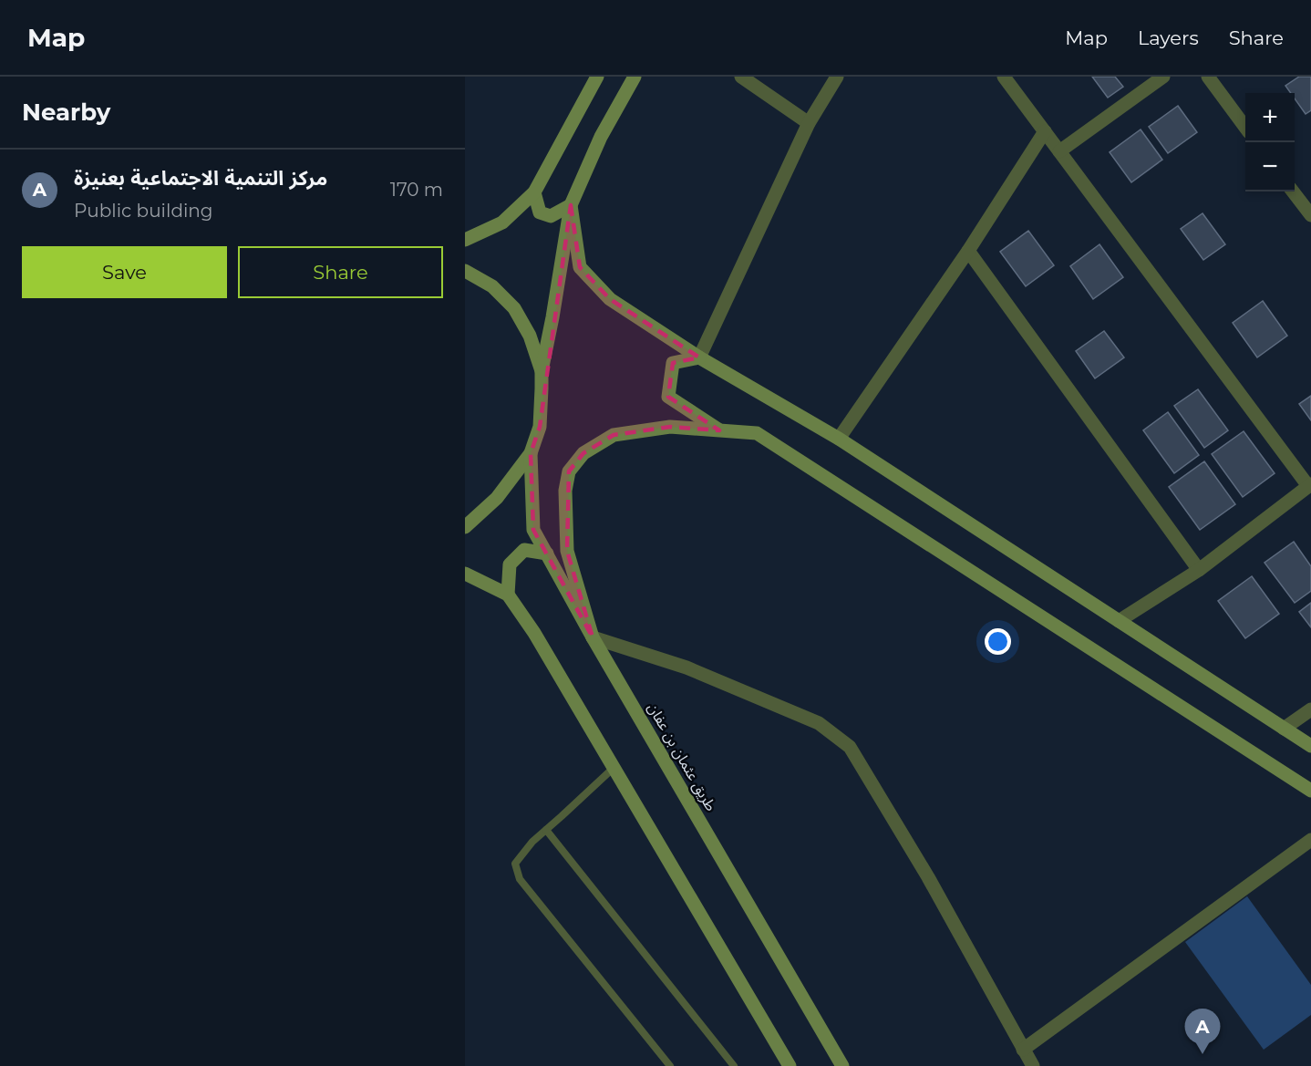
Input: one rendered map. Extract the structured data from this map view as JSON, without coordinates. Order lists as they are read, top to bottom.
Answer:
{
  "streets": {
    "street": ["طريق عثمان بن عفان"]
  },
  "page": {
    "header": "Map",
    "nav": ["Map", "Layers", "Share"],
    "heading": "Nearby",
    "map_buttons": ["+", "−"],
    "list": [
      {
        "mark": "A",
        "name": "مركز التنمية الاجتماعية بعنيزة",
        "note": "Public building",
        "value": "170 m"
      }
    ],
    "buttons": ["Save", "Share"],
    "pins": "A"
  }
}
